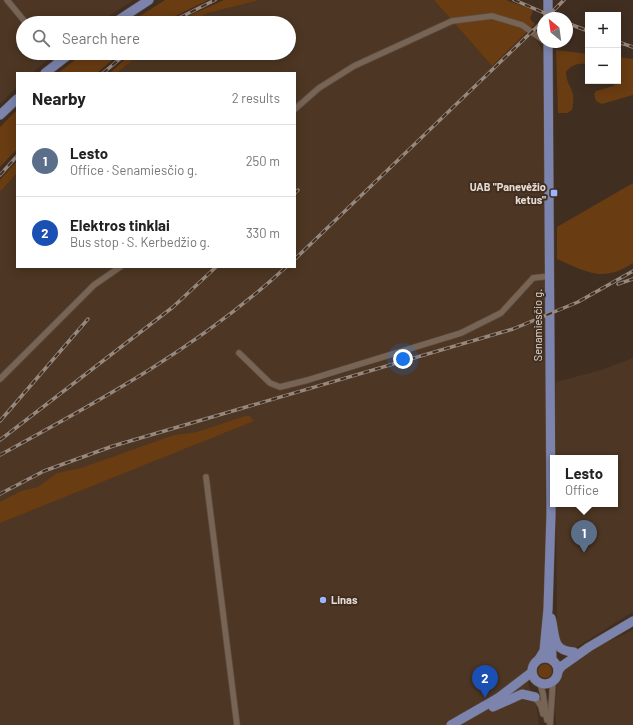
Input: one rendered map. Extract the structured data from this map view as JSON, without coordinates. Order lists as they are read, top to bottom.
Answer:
{
  "streets": {
    "main road": ["Senamiesčio g."]
  },
  "places": {
    "transit": ["UAB \"Panevėžio ketus\""],
    "other": ["Linas"]
  },
  "north": "top left",
  "page": {
    "map_buttons": ["+", "−"],
    "search": "Search here",
    "heading": ["Nearby", "2 results"],
    "list": [
      {
        "mark": "1",
        "name": "Lesto",
        "note": "Office · Senamiesčio g.",
        "value": "250 m"
      },
      {
        "mark": "2",
        "name": "Elektros tinklai",
        "note": "Bus stop · S. Kerbedžio g.",
        "value": "330 m"
      }
    ],
    "popup": ["Lesto", "Office"],
    "pins": ["1", "2"]
  }
}
